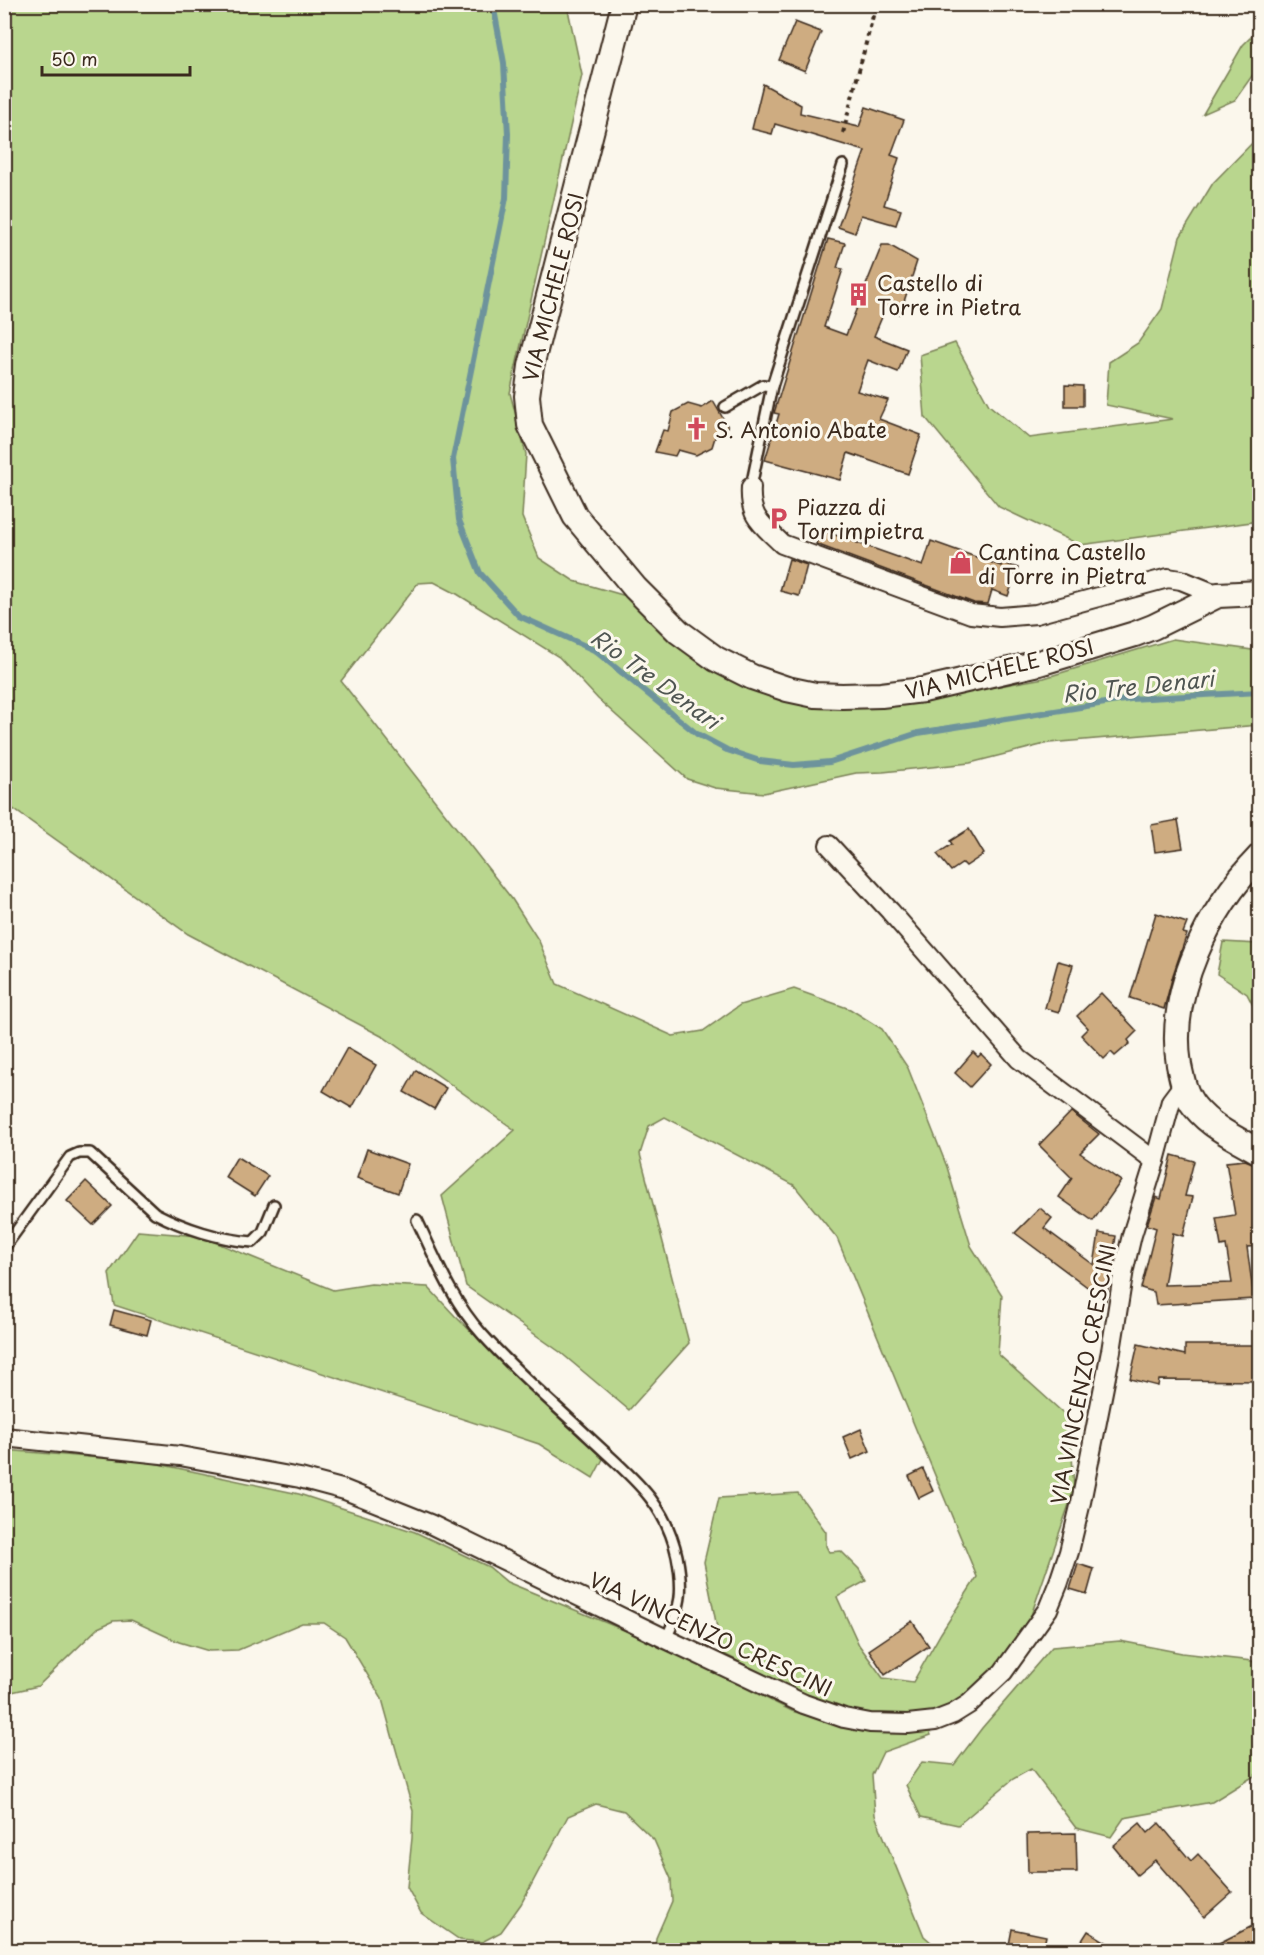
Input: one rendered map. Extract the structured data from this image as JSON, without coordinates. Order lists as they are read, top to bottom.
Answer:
{
  "streets": {
    "street": ["VIA MICHELE ROSI", "VIA VINCENZO CRESCINI"]
  },
  "water": ["Rio Tre Denari"],
  "places": {
    "building": ["Castello di Torre in Pietra"],
    "church": ["S. Antonio Abate"],
    "parking": ["Piazza di Torrimpietra"],
    "shop": ["Cantina Castello di Torre in Pietra"]
  },
  "scale_bar": "50 m"
}
